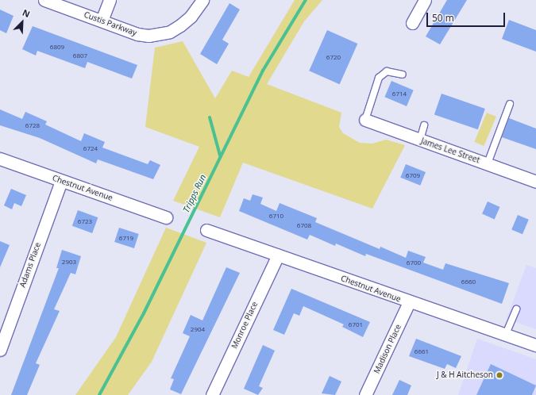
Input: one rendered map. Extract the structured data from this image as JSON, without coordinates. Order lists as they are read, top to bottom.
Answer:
{
  "streets": {
    "street": [
      "Custis Parkway",
      "James Lee Street",
      "Chestnut Avenue",
      "Adams Place",
      "Monroe Place",
      "Madison Place"
    ]
  },
  "crossings": [
    ["Chestnut Avenue", "Adams Place"],
    ["Chestnut Avenue", "Monroe Place"],
    ["Chestnut Avenue", "Madison Place"]
  ],
  "water": ["Tripps Run"],
  "places": ["J & H Aitcheson"],
  "house_numbers": [
    "6809",
    "6807",
    "6720",
    "6714",
    "6728",
    "6724",
    "6709",
    "6710",
    "6723",
    "6708",
    "6719",
    "2903",
    "6700",
    "6660",
    "6701",
    "2904",
    "6661"
  ],
  "scale_bar": "50 m",
  "north": "top right"
}
